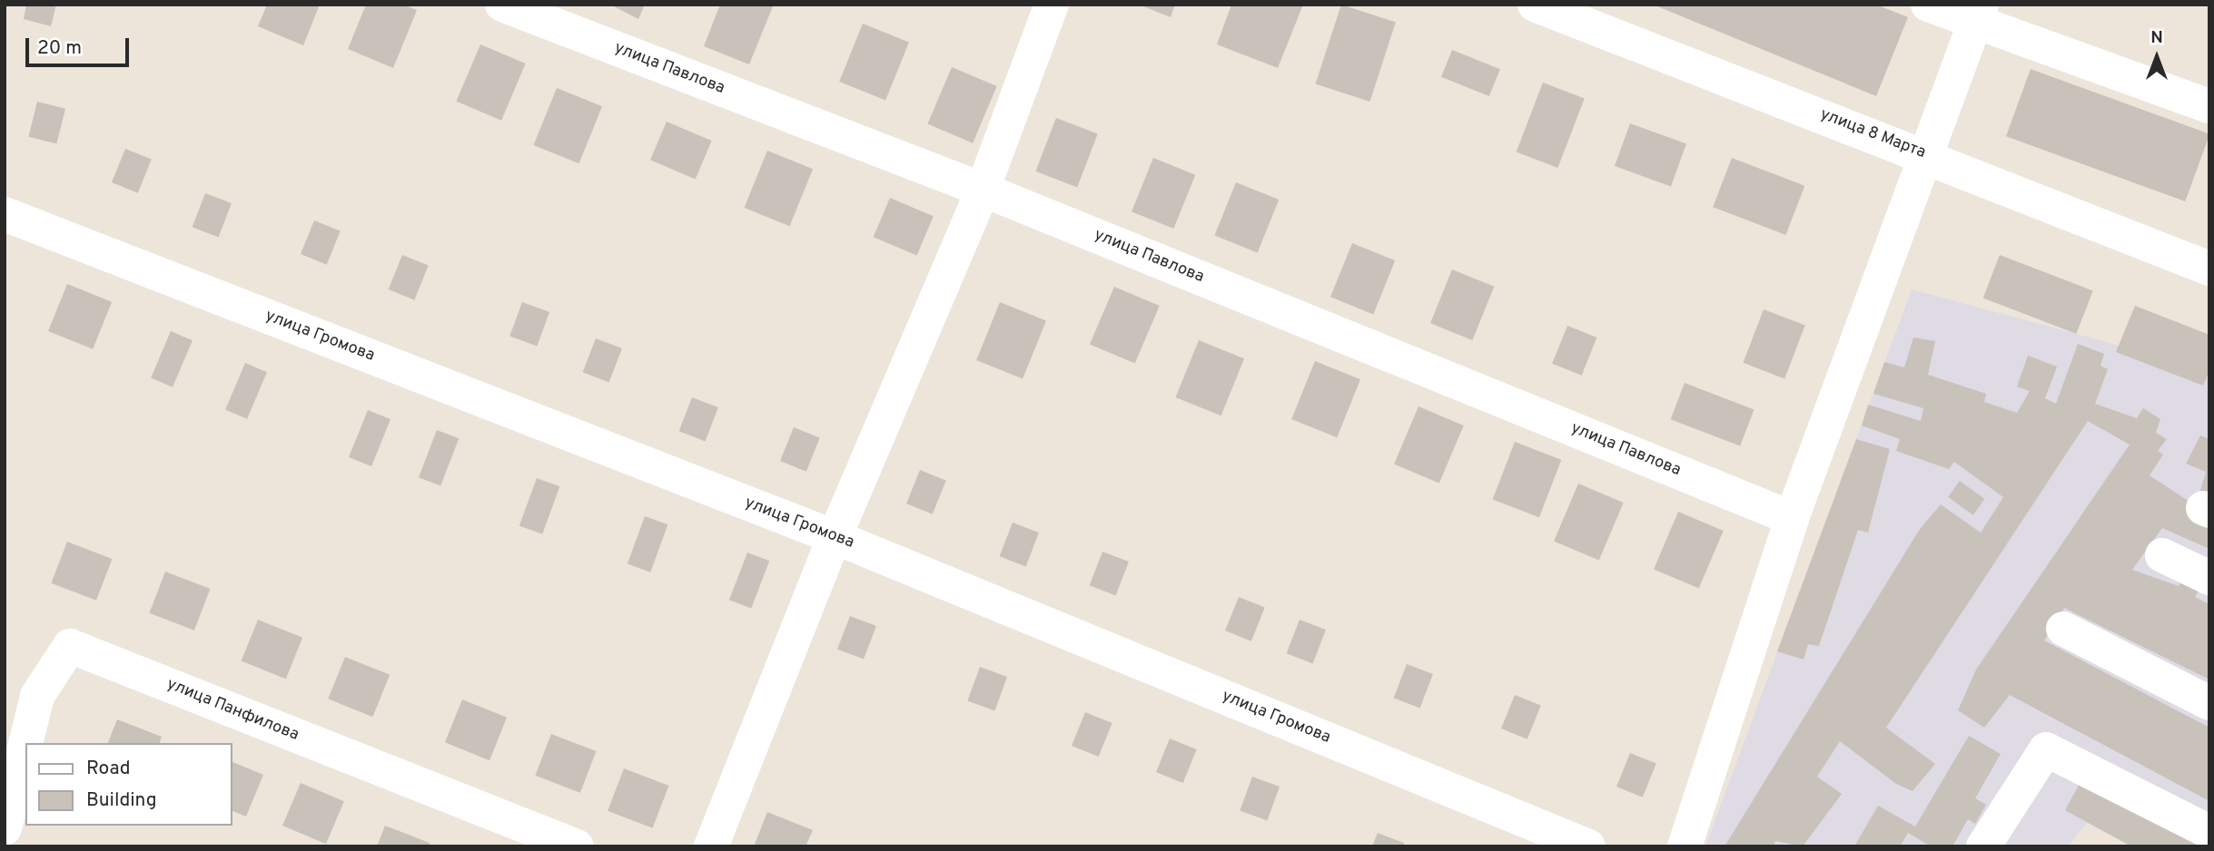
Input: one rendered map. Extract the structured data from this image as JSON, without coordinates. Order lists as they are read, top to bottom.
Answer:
{
  "streets": {
    "street": [
      "улица Павлова",
      "улица 8 Марта",
      "улица Громова",
      "улица Панфилова"
    ]
  },
  "legend": ["Road", "Building"],
  "scale_bar": "20 m",
  "north": "top"
}
